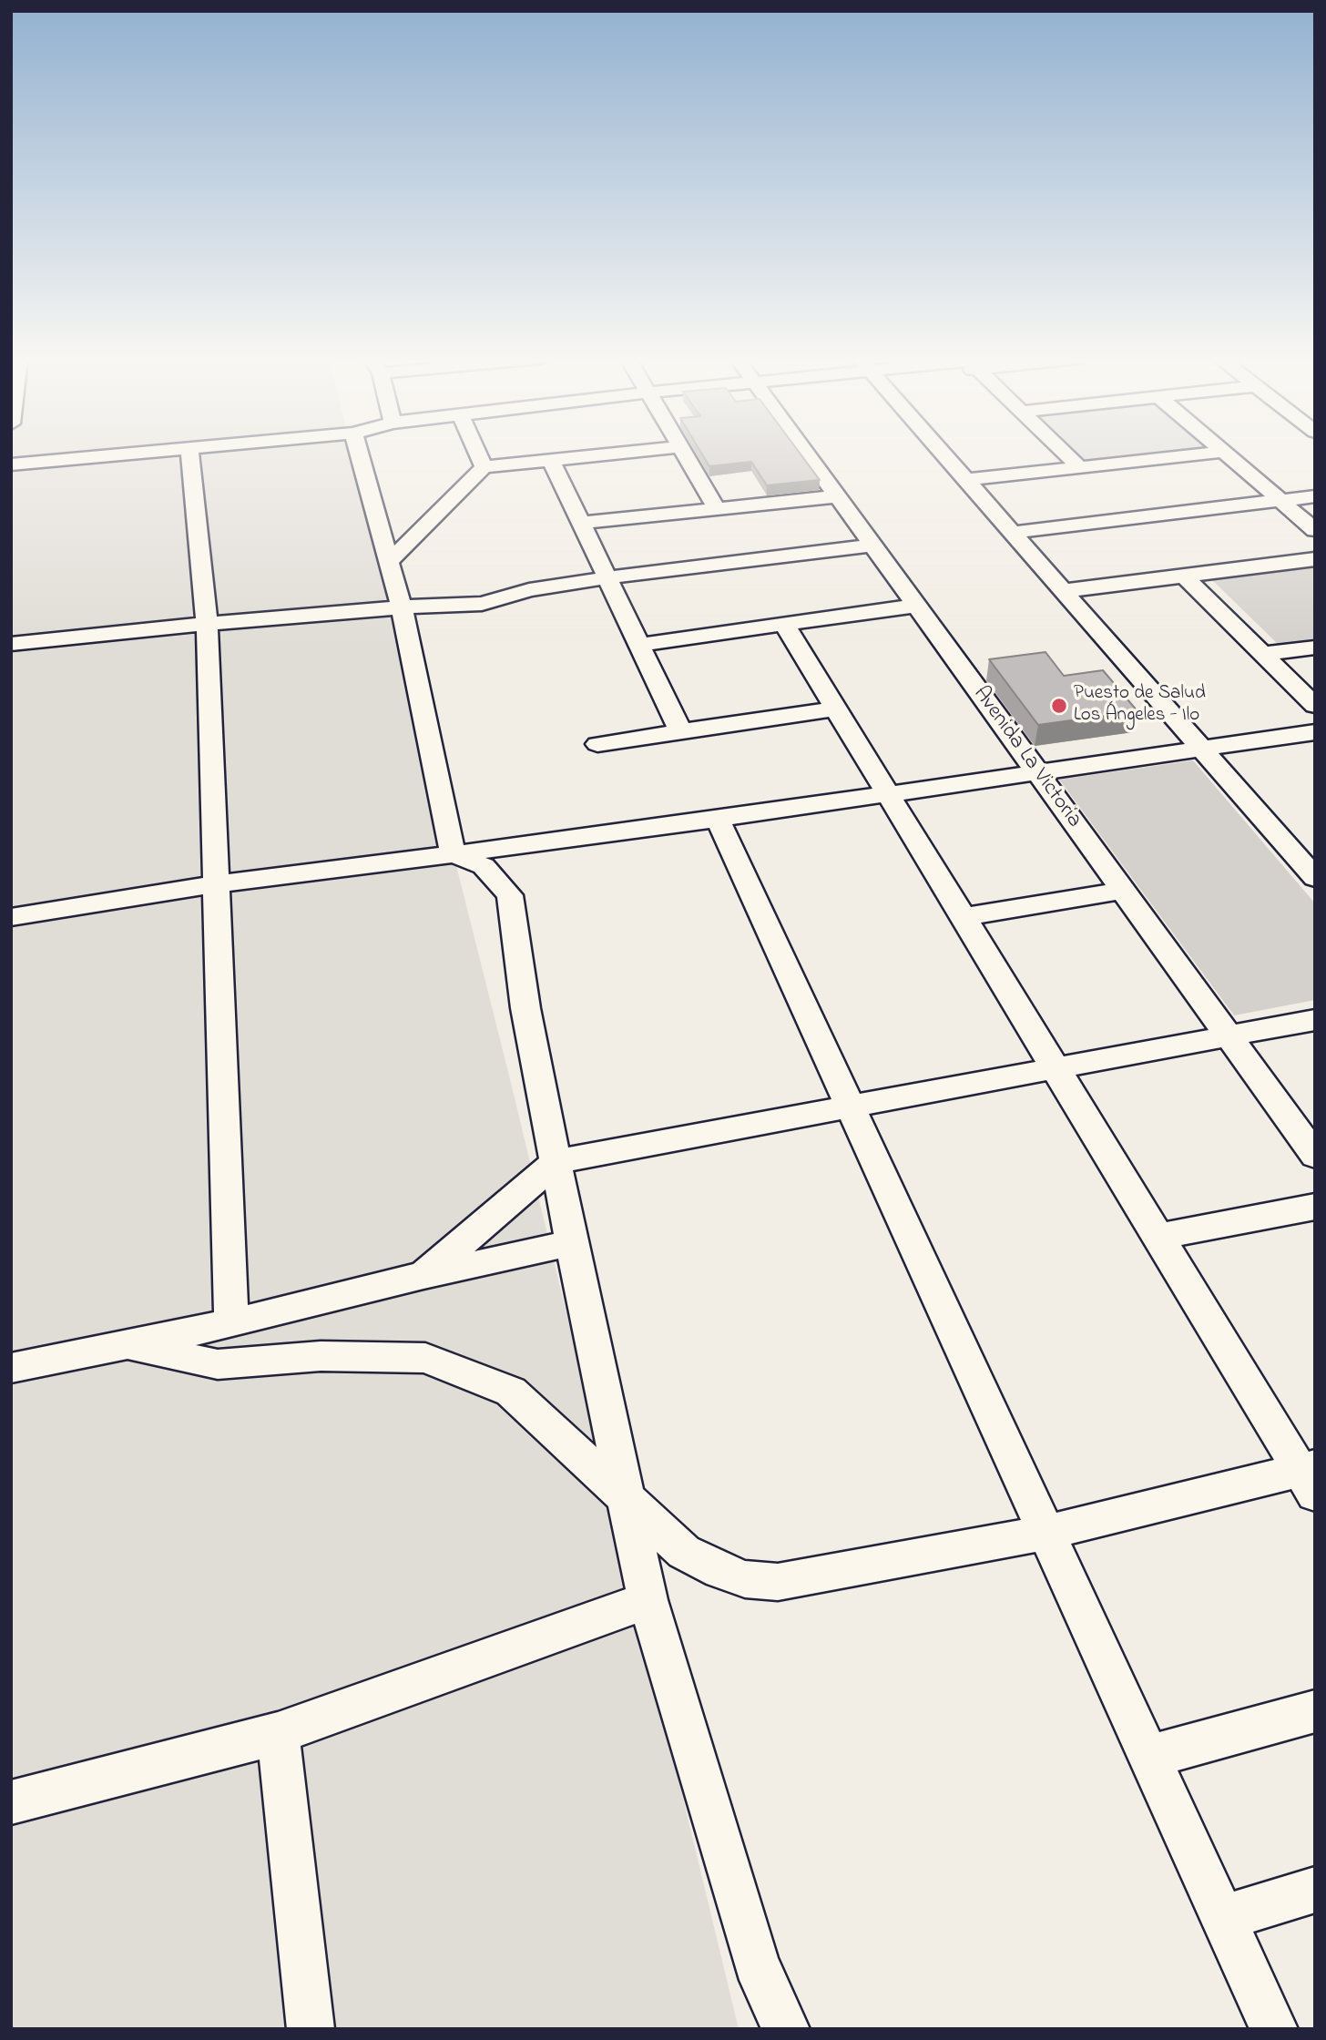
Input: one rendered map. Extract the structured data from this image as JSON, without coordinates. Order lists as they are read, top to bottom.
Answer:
{
  "streets": {
    "street": ["Avenida La Victoria"]
  },
  "places": ["Puesto de Salud Los Ángeles - Ilo"]
}
